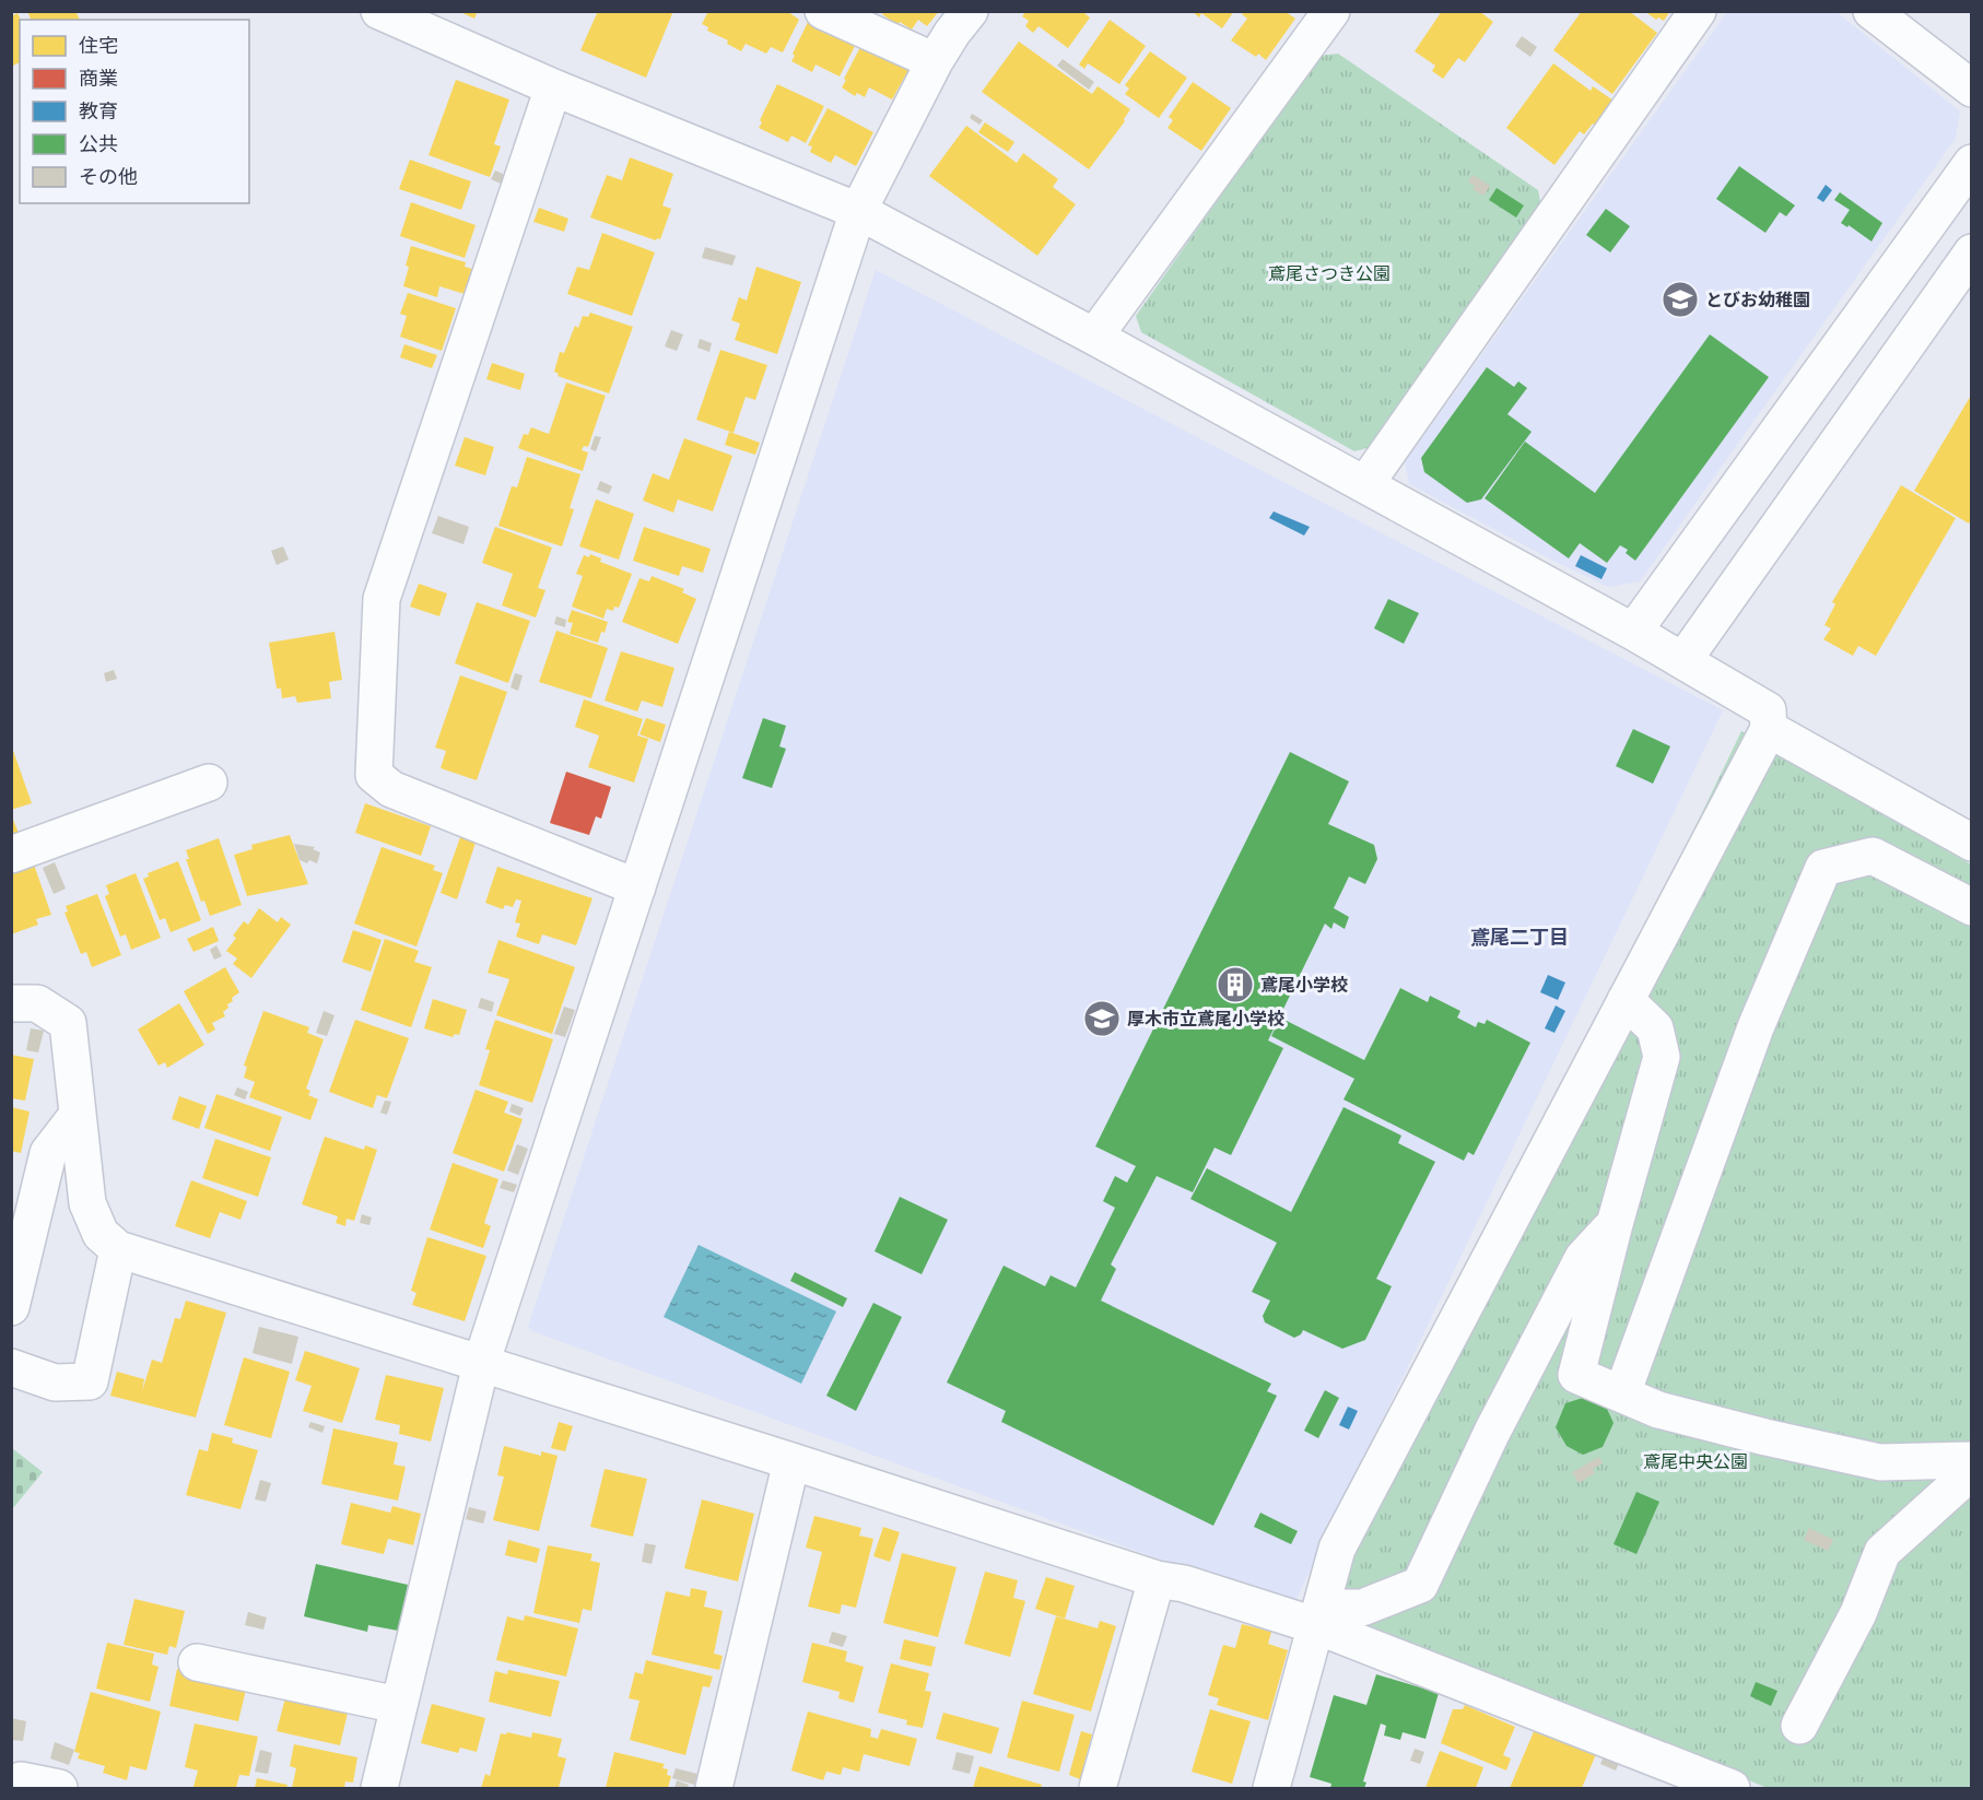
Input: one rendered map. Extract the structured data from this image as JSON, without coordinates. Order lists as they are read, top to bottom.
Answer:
{
  "districts": ["鳶尾二丁目"],
  "parks": ["鳶尾さつき公園", "鳶尾中央公園"],
  "places": {
    "school or university": ["とびお幼稚園", "厚木市立鳶尾小学校"],
    "building": ["鳶尾小学校"]
  },
  "legend": [
    "住宅",
    "商業",
    "教育",
    "公共",
    "その他"
  ]
}
